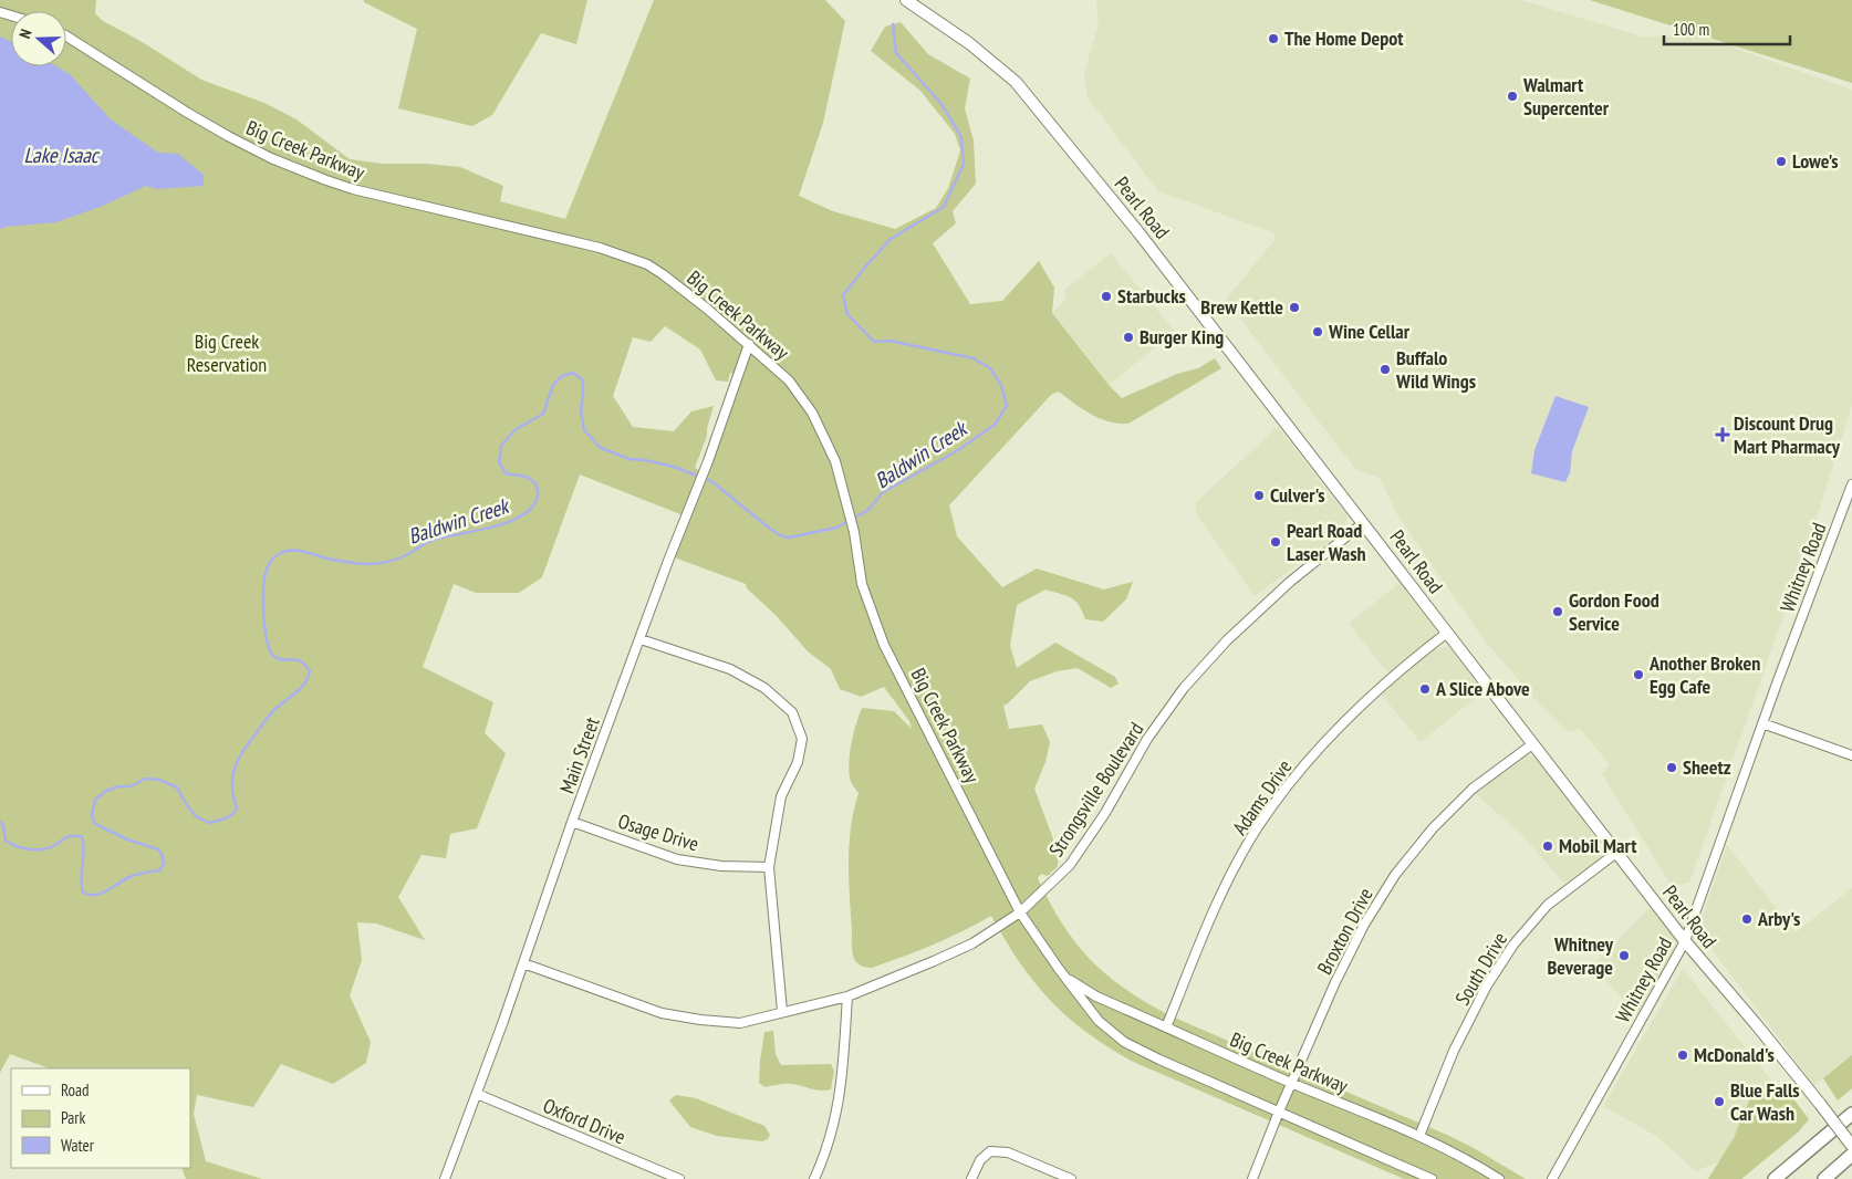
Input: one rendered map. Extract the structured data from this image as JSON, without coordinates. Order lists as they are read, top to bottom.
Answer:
{
  "streets": {
    "main road": ["Pearl Road"],
    "street": [
      "Big Creek Parkway",
      "Whitney Road",
      "Main Street",
      "Strongsville Boulevard",
      "Adams Drive",
      "Osage Drive",
      "Broxton Drive",
      "South Drive",
      "Oxford Drive"
    ]
  },
  "crossings": [
    ["Big Creek Parkway", "Main Street"],
    ["Big Creek Parkway", "Strongsville Boulevard"],
    ["Big Creek Parkway", "Adams Drive"],
    ["Big Creek Parkway", "Broxton Drive"],
    ["Big Creek Parkway", "South Drive"],
    ["Pearl Road", "Whitney Road"],
    ["Pearl Road", "Strongsville Boulevard"],
    ["Pearl Road", "Adams Drive"],
    ["Pearl Road", "Broxton Drive"],
    ["Pearl Road", "South Drive"],
    ["Main Street", "Strongsville Boulevard"],
    ["Main Street", "Osage Drive"],
    ["Main Street", "Oxford Drive"]
  ],
  "water": ["Lake Isaac", "Baldwin Creek"],
  "parks": ["Big Creek Reservation"],
  "places": {
    "other": [
      "The Home Depot",
      "Walmart Supercenter",
      "Lowe's",
      "Starbucks",
      "Brew Kettle",
      "Wine Cellar",
      "Burger King",
      "Buffalo Wild Wings",
      "Culver's",
      "Pearl Road Laser Wash",
      "Gordon Food Service",
      "Another Broken Egg Cafe",
      "A Slice Above",
      "Sheetz",
      "Mobil Mart",
      "Arby's",
      "Whitney Beverage",
      "McDonald's",
      "Blue Falls Car Wash"
    ],
    "health": ["Discount Drug Mart Pharmacy"]
  },
  "legend": ["Road", "Park", "Water"],
  "scale_bar": "100 m",
  "north": "left"
}
